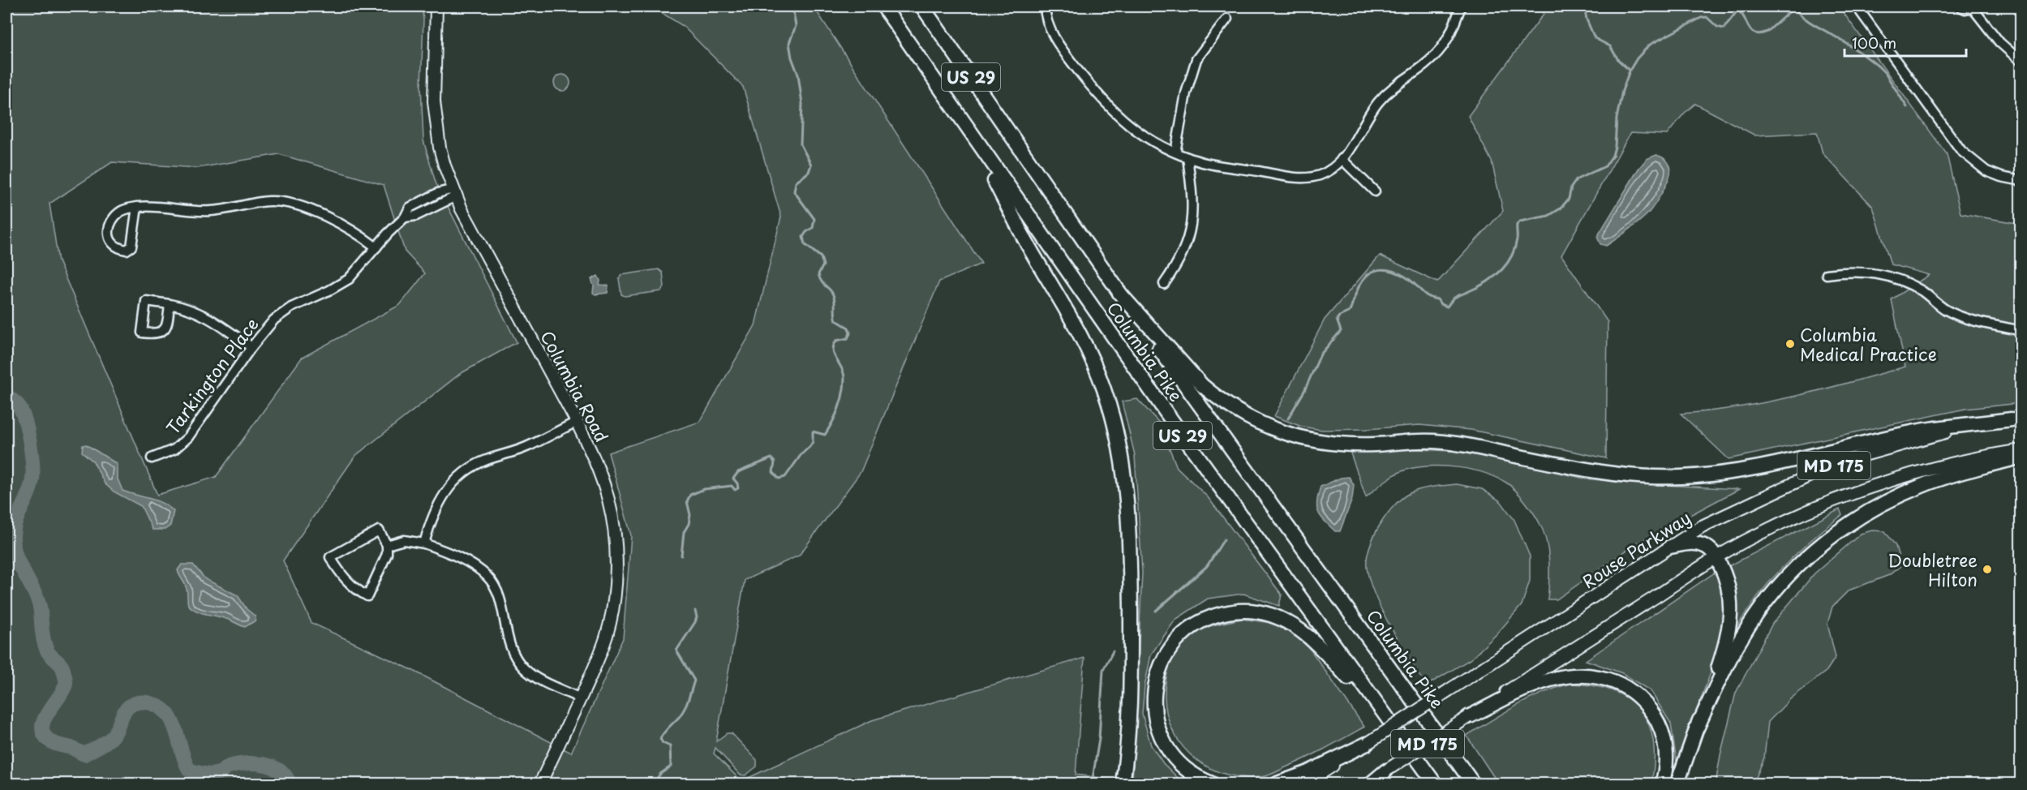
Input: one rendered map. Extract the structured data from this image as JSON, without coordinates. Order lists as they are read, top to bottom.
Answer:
{
  "streets": {
    "highway": ["US 29", "Columbia Pike"],
    "main road": ["Columbia Road", "MD 175", "Rouse Parkway"],
    "street": ["Tarkington Place"]
  },
  "crossings": [
    ["Tarkington Place", "Columbia Road"]
  ],
  "places": ["Columbia Medical Practice", "Doubletree Hilton"],
  "scale_bar": "100 m"
}
